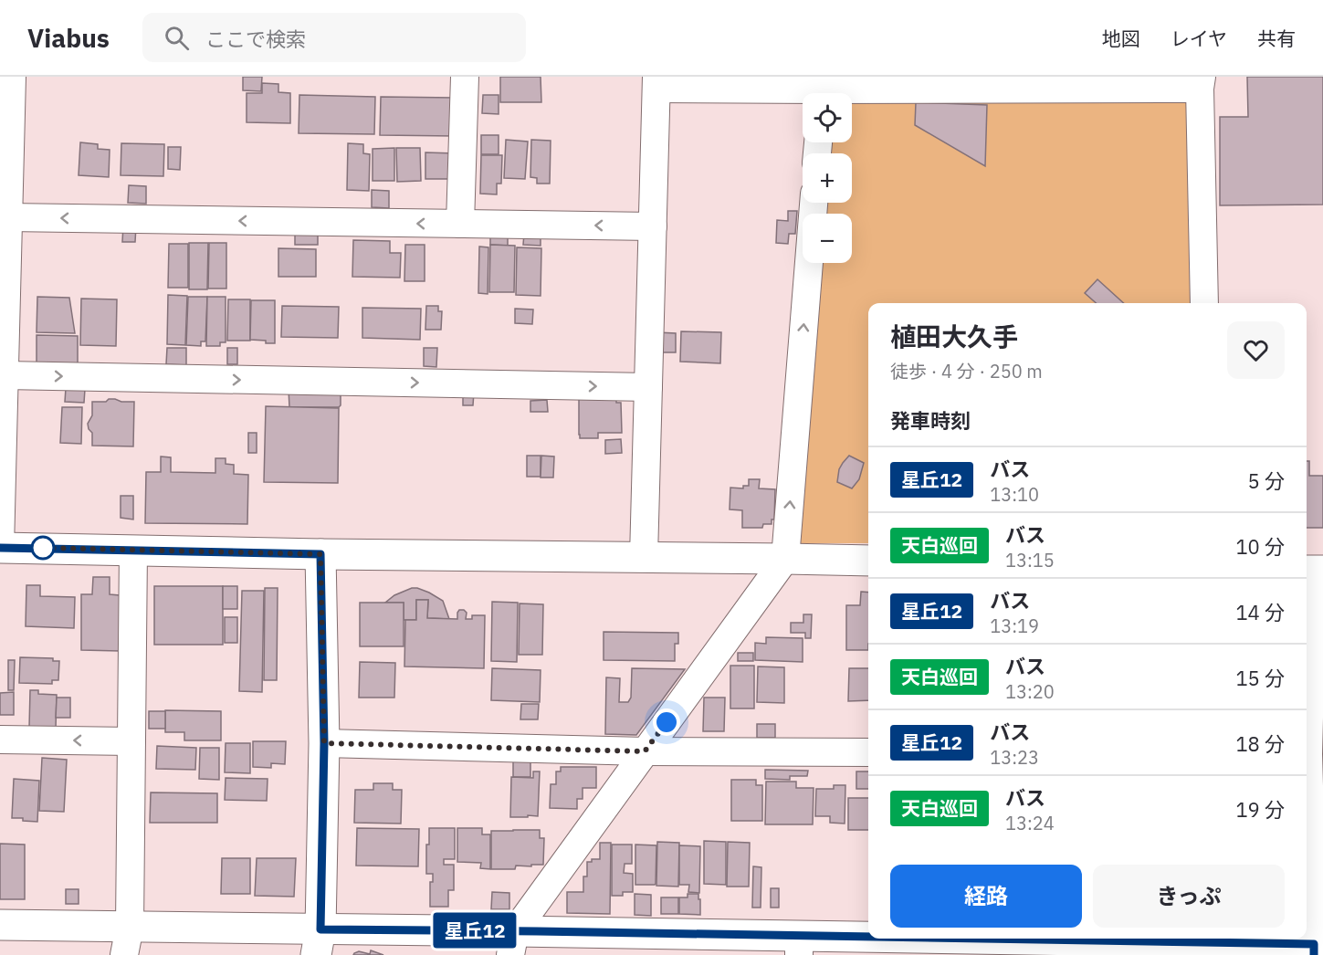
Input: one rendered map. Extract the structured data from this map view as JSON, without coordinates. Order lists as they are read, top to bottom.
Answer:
{
  "lines": ["bus line 星丘12"],
  "page": {
    "header": "Viabus",
    "search": "ここで検索",
    "nav": ["地図", "レイヤ", "共有"],
    "on_map": "星丘12",
    "map_buttons": ["+", "−"],
    "heading": [
      ["植田大久手", "徒歩 · 4 分 · 250 m"],
      "発車時刻"
    ],
    "list": [
      {
        "mark": "星丘12",
        "name": "バス",
        "note": "13:10",
        "value": "5 分"
      },
      {
        "mark": "天白巡回",
        "name": "バス",
        "note": "13:15",
        "value": "10 分"
      },
      {
        "mark": "星丘12",
        "name": "バス",
        "note": "13:19",
        "value": "14 分"
      },
      {
        "mark": "天白巡回",
        "name": "バス",
        "note": "13:20",
        "value": "15 分"
      },
      {
        "mark": "星丘12",
        "name": "バス",
        "note": "13:23",
        "value": "18 分"
      },
      {
        "mark": "天白巡回",
        "name": "バス",
        "note": "13:24",
        "value": "19 分"
      }
    ],
    "buttons": ["経路", "きっぷ"]
  }
}
